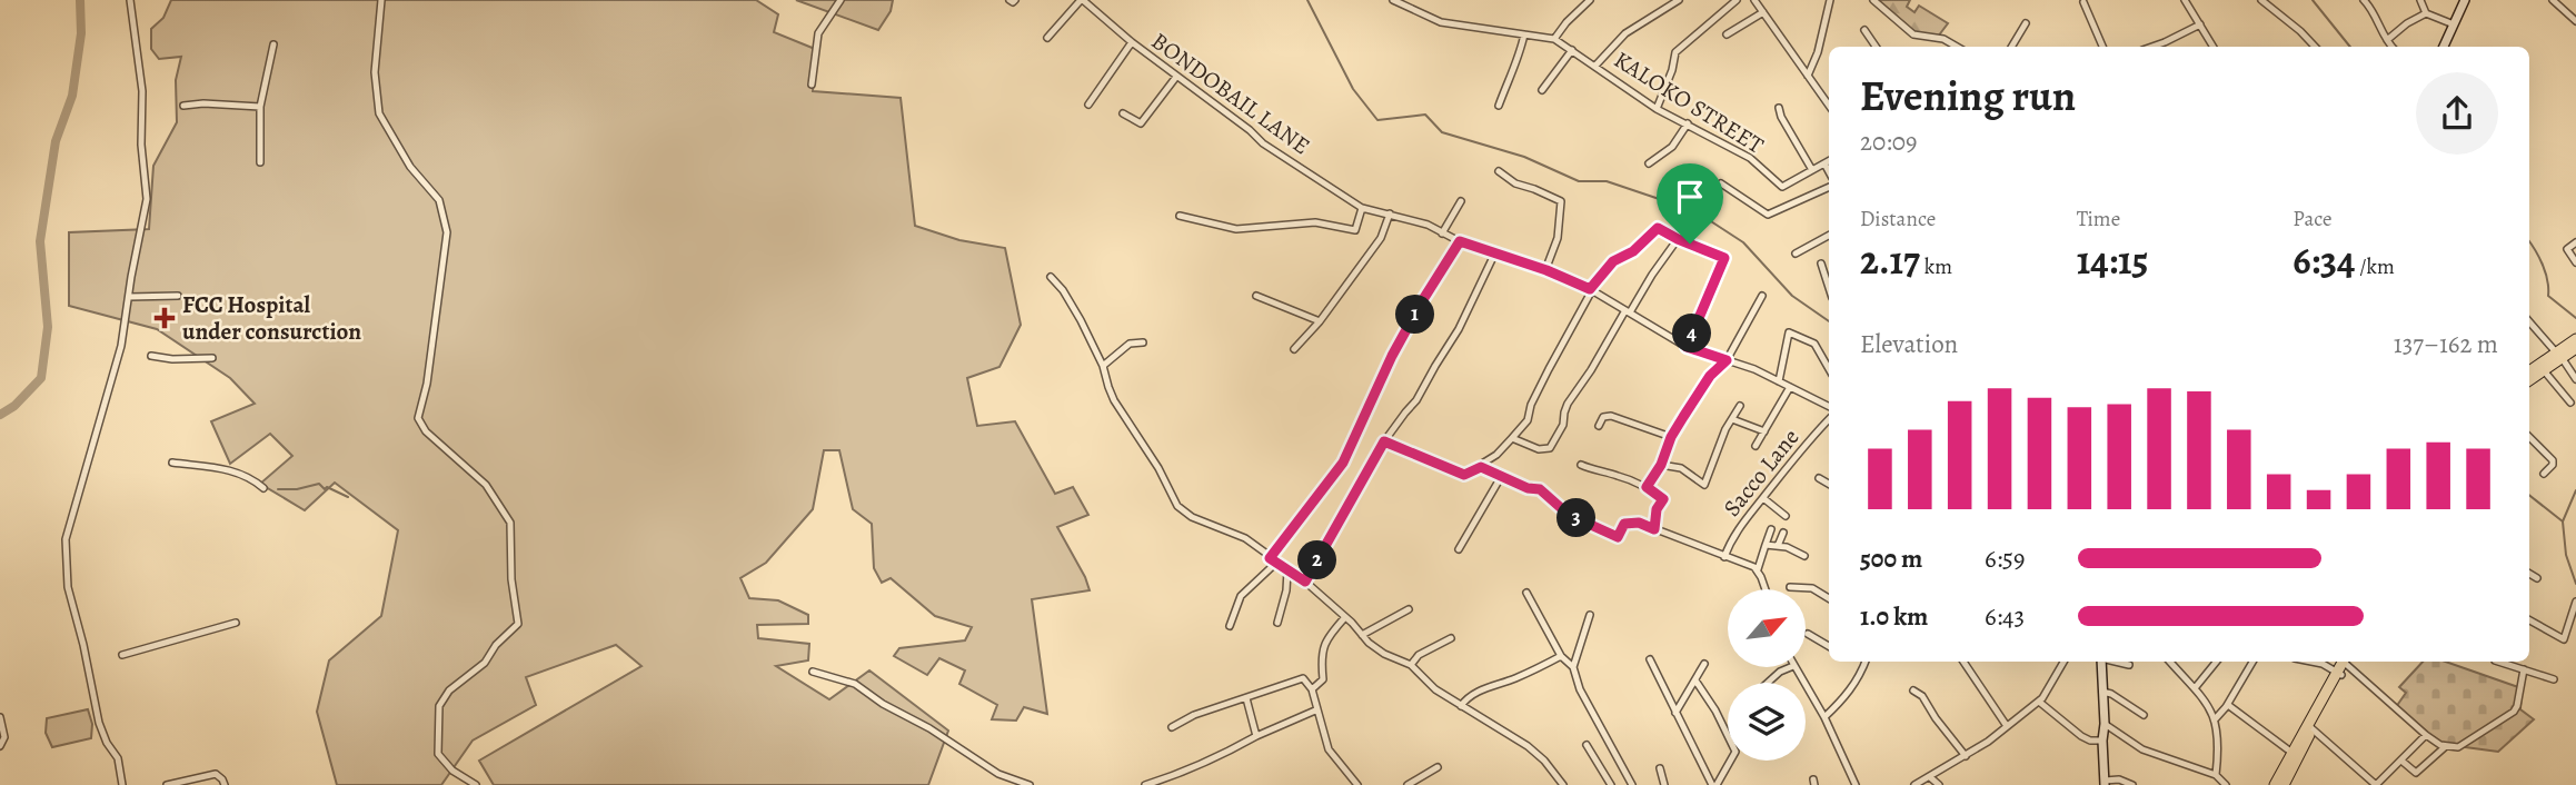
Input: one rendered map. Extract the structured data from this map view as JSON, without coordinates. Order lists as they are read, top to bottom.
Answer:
{
  "streets": {
    "street": ["BONDOBAIL LANE", "KALOKO STREET", "Sacco Lane"]
  },
  "places": {
    "health": ["FCC Hospital under consurction"]
  },
  "north": "top right",
  "page": {
    "heading": ["Evening run", "20:09"],
    "stats": [
      ["Distance", "2.17 km"],
      ["Time", "14:15"],
      ["Pace", "6:34 /km"]
    ],
    "pins": [
      "1",
      "4",
      "3",
      "2"
    ],
    "chart": ["Elevation", "137–162 m"],
    "list": [
      {
        "name": "500 m",
        "note": "6:59"
      },
      {
        "name": "1.0 km",
        "note": "6:43"
      }
    ]
  }
}
